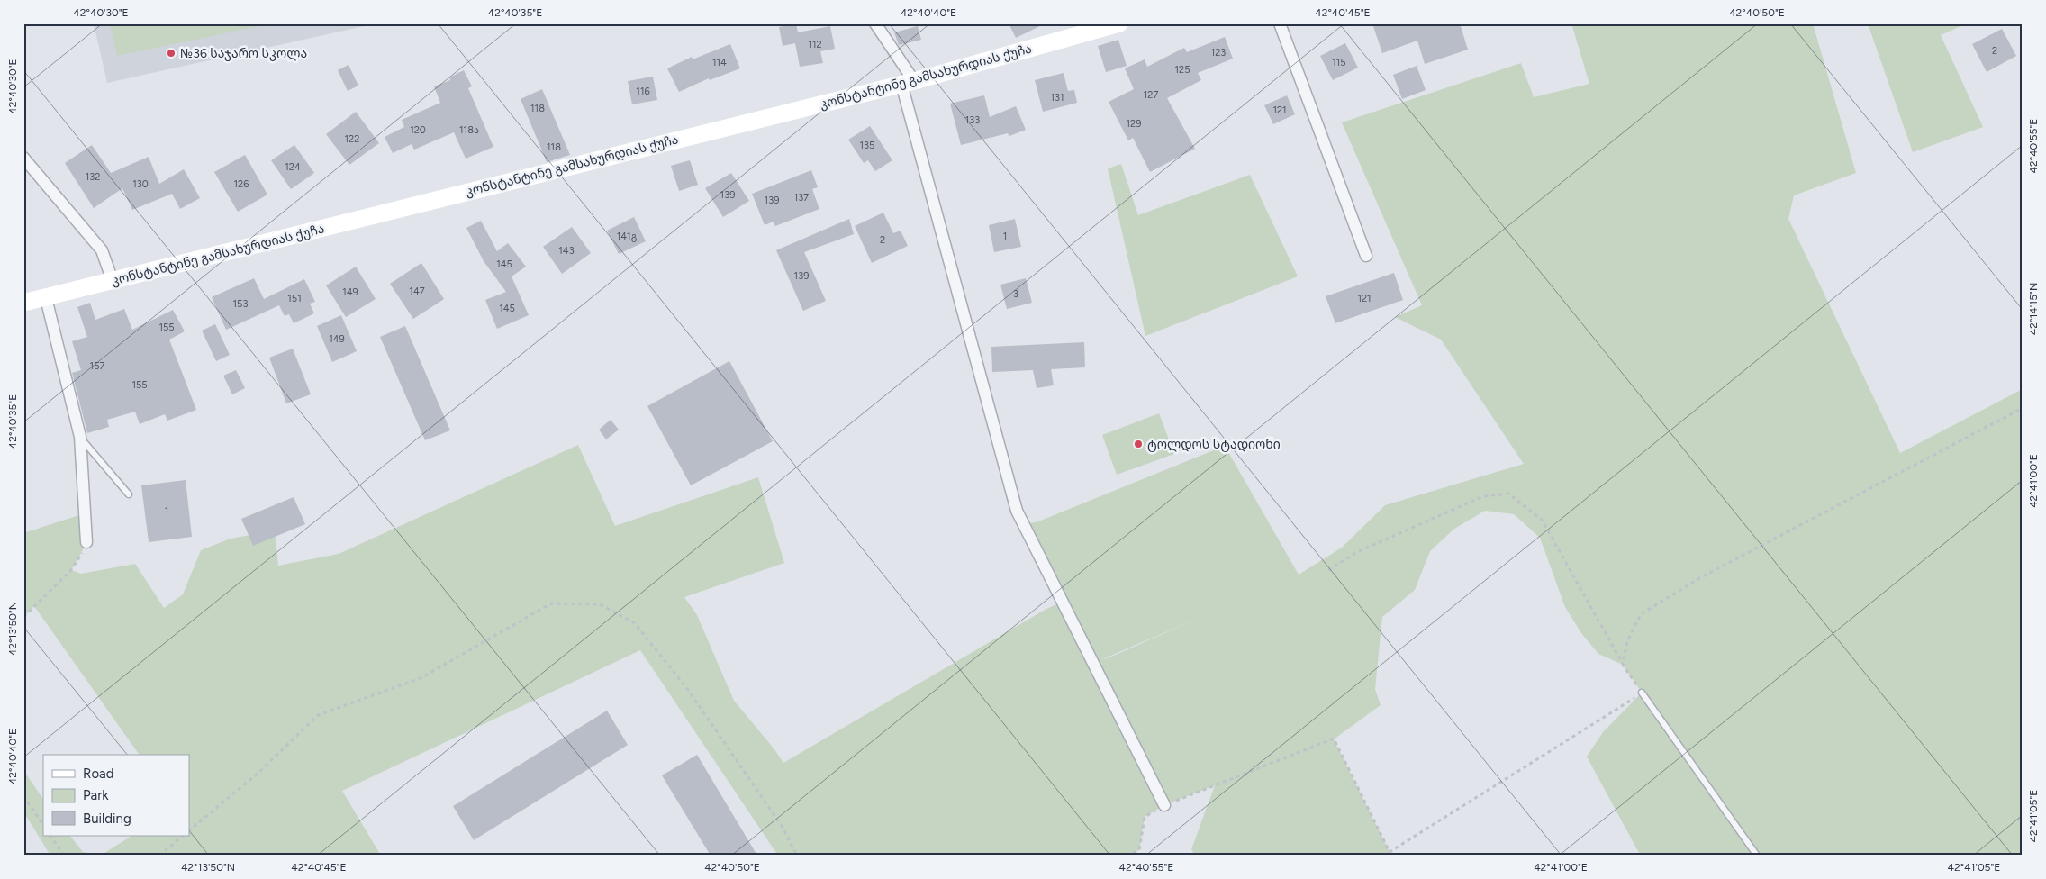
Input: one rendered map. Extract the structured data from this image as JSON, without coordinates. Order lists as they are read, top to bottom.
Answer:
{
  "streets": {
    "street": ["კონსტანტინე გამსახურდიას ქუჩა"]
  },
  "places": ["№36 საჯარო სკოლა", "ტოლდოს სტადიონი"],
  "house_numbers": [
    "112",
    "2",
    "123",
    "114",
    "115",
    "125",
    "116",
    "127",
    "131",
    "118",
    "121",
    "133",
    "129",
    "120",
    "118ა",
    "122",
    "135",
    "118",
    "124",
    "132",
    "130",
    "126",
    "139",
    "137",
    "139",
    "141გ",
    "1",
    "2",
    "143",
    "145",
    "139",
    "147",
    "149",
    "3",
    "151",
    "121",
    "153",
    "145",
    "155",
    "149",
    "157",
    "155",
    "1"
  ],
  "legend": ["Road", "Park", "Building"],
  "coordinates": [
    "42°40'30\"E",
    "42°40'35\"E",
    "42°40'40\"E",
    "42°40'45\"E",
    "42°40'50\"E",
    "42°40'55\"E",
    "42°14'15\"N",
    "42°41'00\"E",
    "42°13'50\"N",
    "42°41'05\"E"
  ]
}
